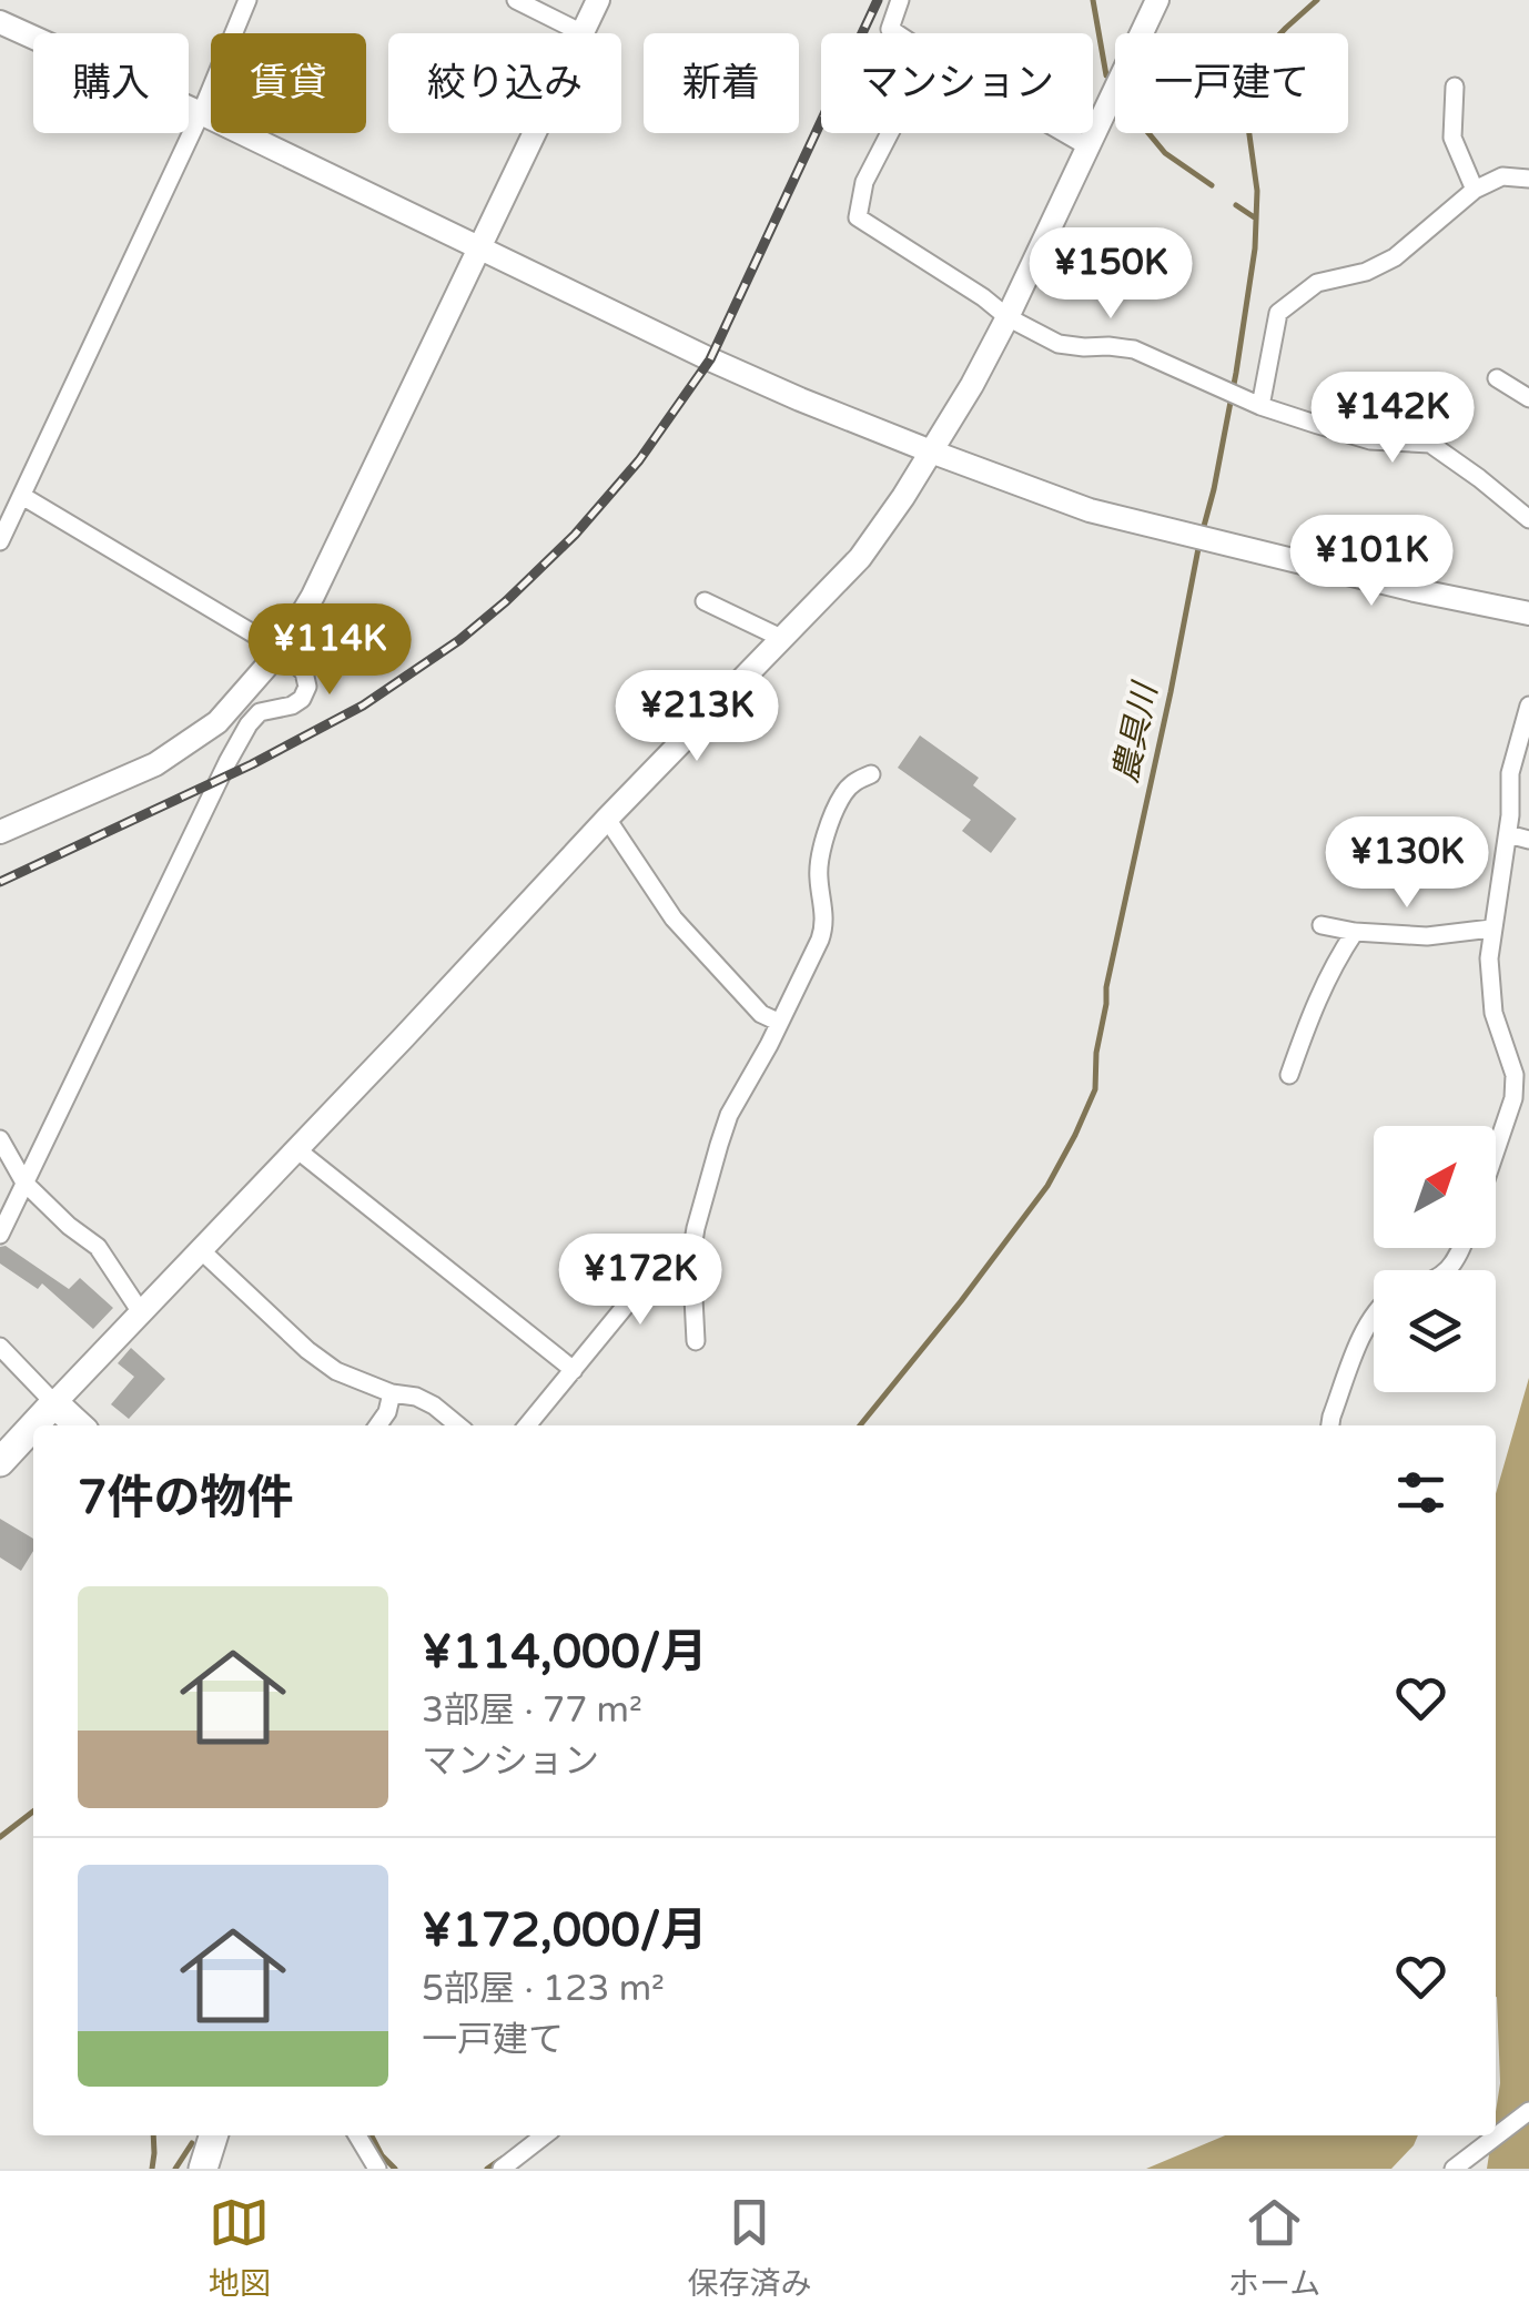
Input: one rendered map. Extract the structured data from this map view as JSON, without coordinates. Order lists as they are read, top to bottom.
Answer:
{
  "water": ["農具川"],
  "north": "top right",
  "page": {
    "chip": [
      "購入",
      "賃貸",
      "絞り込み",
      "新着",
      "マンション",
      "一戸建て"
    ],
    "price": [
      "¥150K",
      "¥142K",
      "¥101K",
      "¥114K",
      "¥213K",
      "¥130K",
      "¥172K"
    ],
    "heading": "7件の物件",
    "list": [
      {
        "name": "¥114,000/月",
        "note": "3部屋 · 77 m² · マンション"
      },
      {
        "name": "¥172,000/月",
        "note": "5部屋 · 123 m² · 一戸建て"
      }
    ],
    "tabs": ["地図", "保存済み", "ホーム"]
  }
}
